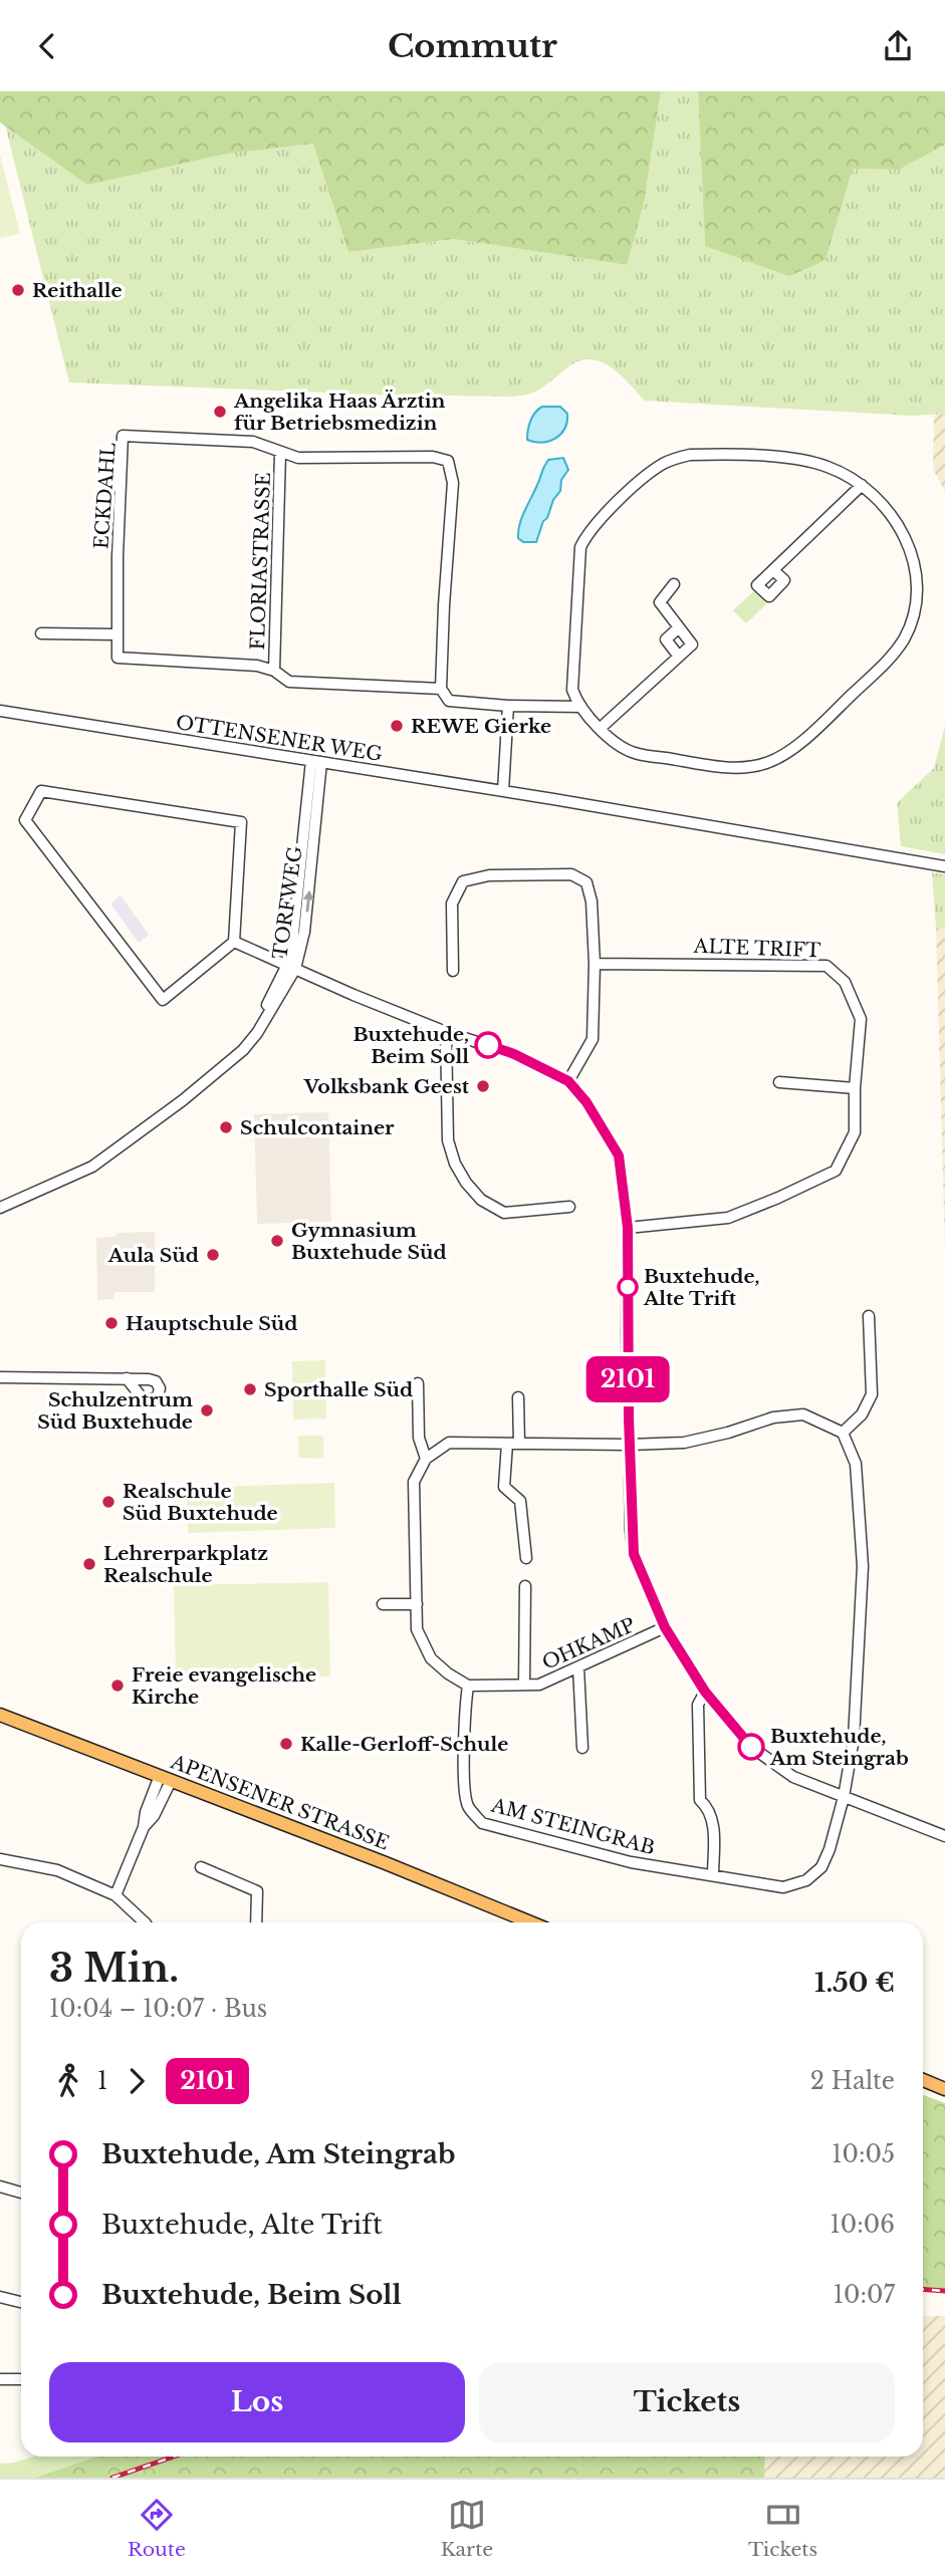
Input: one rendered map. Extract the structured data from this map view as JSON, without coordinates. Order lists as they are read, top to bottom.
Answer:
{
  "streets": {
    "main road": ["APENSENER STRASSE"],
    "street": [
      "ECKDAHL",
      "FLORIASTRASSE",
      "OTTENSENER WEG",
      "TORFWEG",
      "ALTE TRIFT",
      "OHKAMP",
      "AM STEINGRAB"
    ]
  },
  "crossings": [
    ["ECKDAHL", "FLORIASTRASSE"],
    ["OTTENSENER WEG", "TORFWEG"],
    ["OHKAMP", "AM STEINGRAB"]
  ],
  "places": [
    "Reithalle",
    "Angelika Haas Ärztin für Betriebsmedizin",
    "REWE Gierke",
    "Buxtehude, Beim Soll",
    "Volksbank Geest",
    "Schulcontainer",
    "Gymnasium Buxtehude Süd",
    "Aula Süd",
    "Buxtehude, Alte Trift",
    "Hauptschule Süd",
    "Sporthalle Süd",
    "Schulzentrum Süd Buxtehude",
    "Realschule Süd Buxtehude",
    "Lehrerparkplatz Realschule",
    "Freie evangelische Kirche",
    "Kalle-Gerloff-Schule",
    "Buxtehude, Am Steingrab"
  ],
  "lines": ["bus line 2101"],
  "page": {
    "header": "Commutr",
    "on_map": "2101",
    "heading": ["3 Min.", "10:04 – 10:07 · Bus", "1.50 €"],
    "legs": ["1", "2101", "2 Halte"],
    "list": [
      {
        "name": "Buxtehude, Am Steingrab",
        "value": "10:05"
      },
      {
        "name": "Buxtehude, Alte Trift",
        "value": "10:06"
      },
      {
        "name": "Buxtehude, Beim Soll",
        "value": "10:07"
      }
    ],
    "buttons": ["Los", "Tickets"],
    "tabs": ["Route", "Karte", "Tickets"]
  }
}
